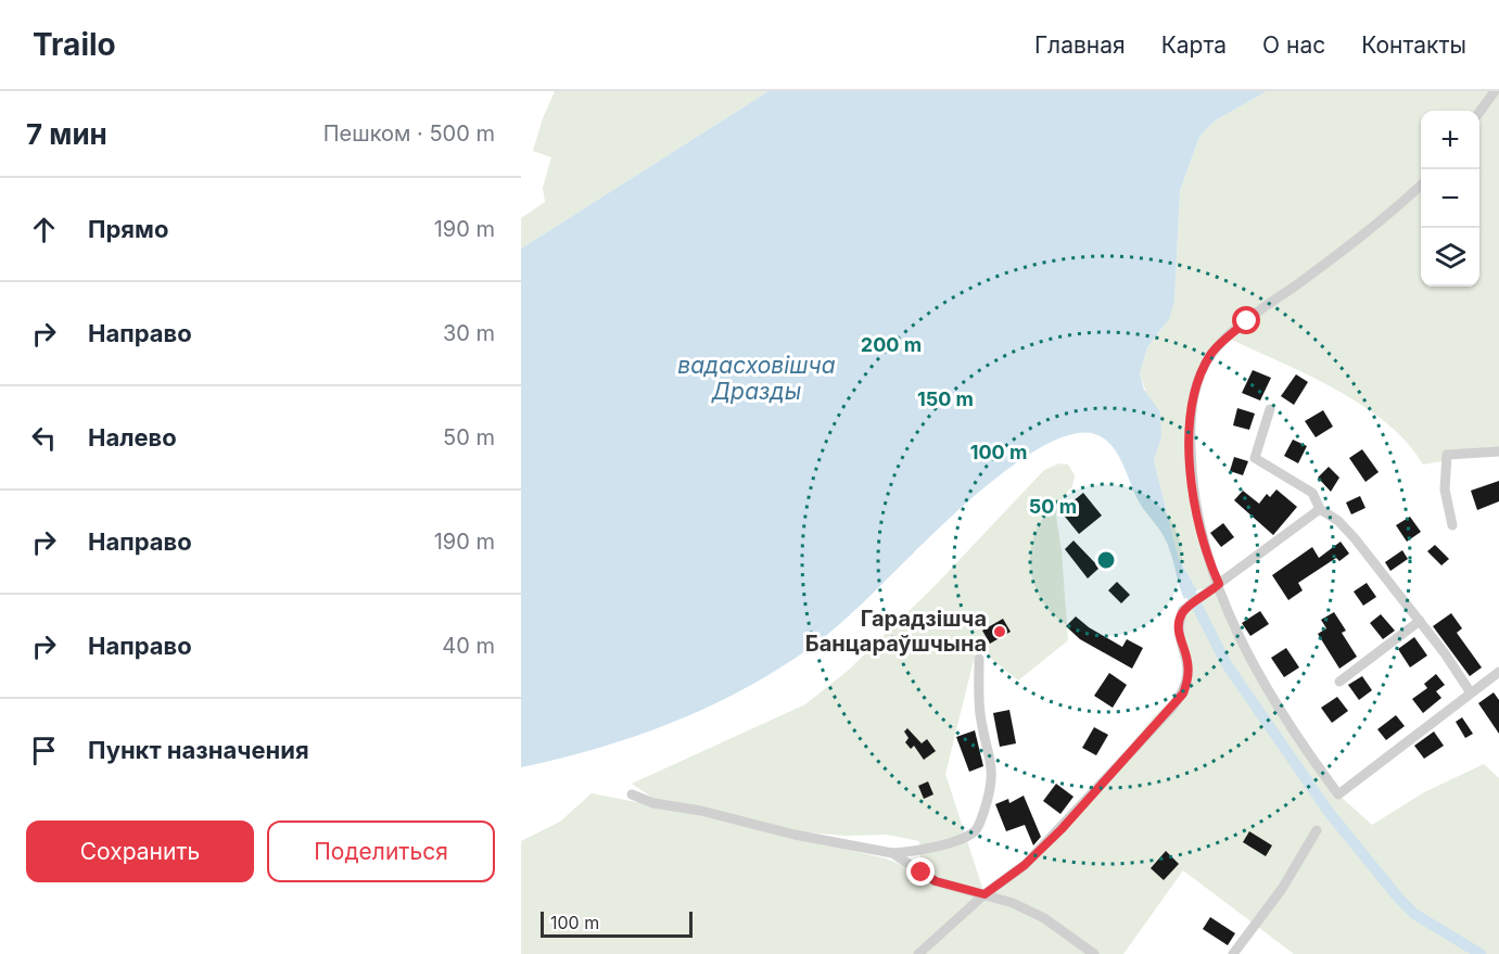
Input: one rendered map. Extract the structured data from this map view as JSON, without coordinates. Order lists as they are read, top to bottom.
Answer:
{
  "water": ["вадасховішча Дразды"],
  "places": ["Гарадзішча Банцараўшчына"],
  "scale_bar": "100 m",
  "page": {
    "header": "Trailo",
    "nav": [
      "Главная",
      "Карта",
      "О нас",
      "Контакты"
    ],
    "heading": ["7 мин", "Пешком · 500 m"],
    "map_buttons": ["+", "−"],
    "list": [
      ["Прямо", "190 m"],
      ["Направо", "30 m"],
      ["Налево", "50 m"],
      ["Направо", "190 m"],
      ["Направо", "40 m"],
      "Пункт назначения"
    ],
    "buttons": ["Сохранить", "Поделиться"],
    "scale": "100 m"
  },
  "rings": [
    "200 m",
    "150 m",
    "100 m",
    "50 m"
  ]
}
